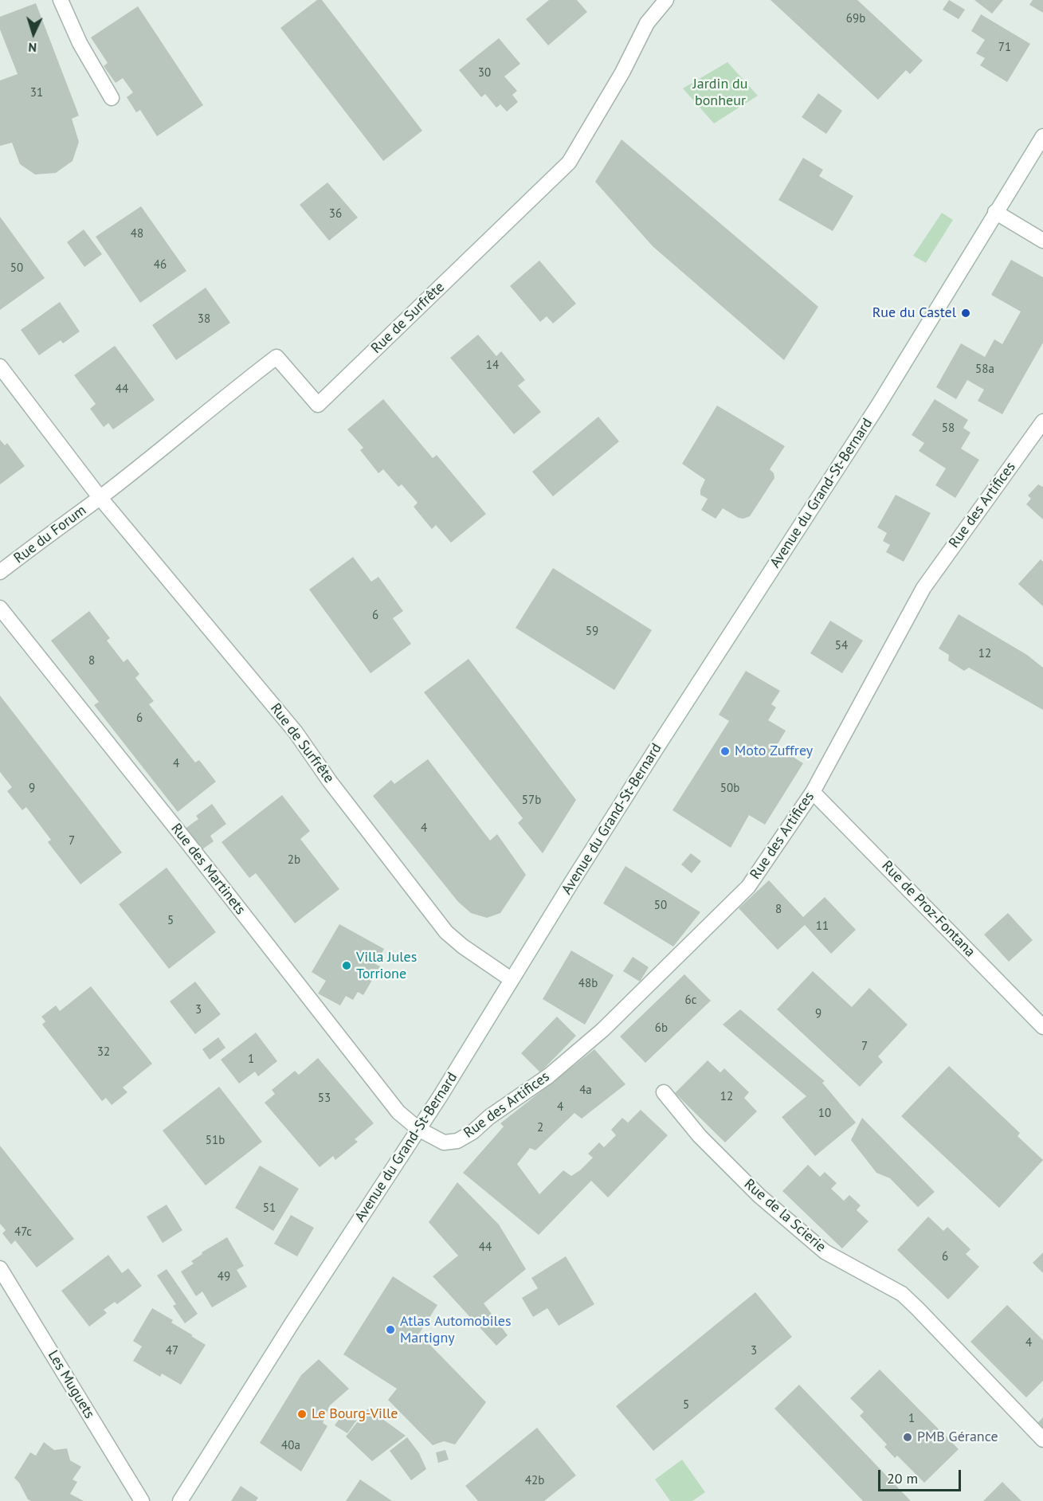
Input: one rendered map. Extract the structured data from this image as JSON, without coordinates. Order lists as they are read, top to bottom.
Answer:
{
  "streets": {
    "street": [
      "Rue de Surfrête",
      "Avenue du Grand-St-Bernard",
      "Rue des Artifices",
      "Rue du Forum",
      "Rue des Martinets",
      "Rue de Proz-Fontana",
      "Rue de la Scierie",
      "Les Muguets"
    ]
  },
  "crossings": [
    ["Rue de Surfrête", "Avenue du Grand-St-Bernard"],
    ["Rue de Surfrête", "Rue du Forum"],
    ["Avenue du Grand-St-Bernard", "Rue des Artifices"],
    ["Avenue du Grand-St-Bernard", "Rue des Martinets"],
    ["Rue des Artifices", "Rue des Martinets"],
    ["Rue des Artifices", "Rue de Proz-Fontana"]
  ],
  "parks": ["Jardin du bonheur"],
  "places": [
    "Rue du Castel",
    "Moto Zuffrey",
    "Villa Jules Torrione",
    "Atlas Automobiles Martigny",
    "Le Bourg-Ville",
    "PMB Gérance"
  ],
  "house_numbers": [
    "69b",
    "71",
    "30",
    "31",
    "36",
    "48",
    "46",
    "50",
    "38",
    "14",
    "58a",
    "44",
    "58",
    "6",
    "59",
    "54",
    "12",
    "8",
    "6",
    "4",
    "9",
    "50b",
    "57b",
    "4",
    "7",
    "2b",
    "50",
    "8",
    "5",
    "11",
    "48b",
    "6c",
    "3",
    "9",
    "6b",
    "7",
    "32",
    "1",
    "4a",
    "12",
    "53",
    "4",
    "10",
    "2",
    "51b",
    "51",
    "47c",
    "44",
    "6",
    "49",
    "4",
    "47",
    "3",
    "5",
    "1",
    "40a",
    "42b"
  ],
  "scale_bar": "20 m",
  "north": "bottom"
}
